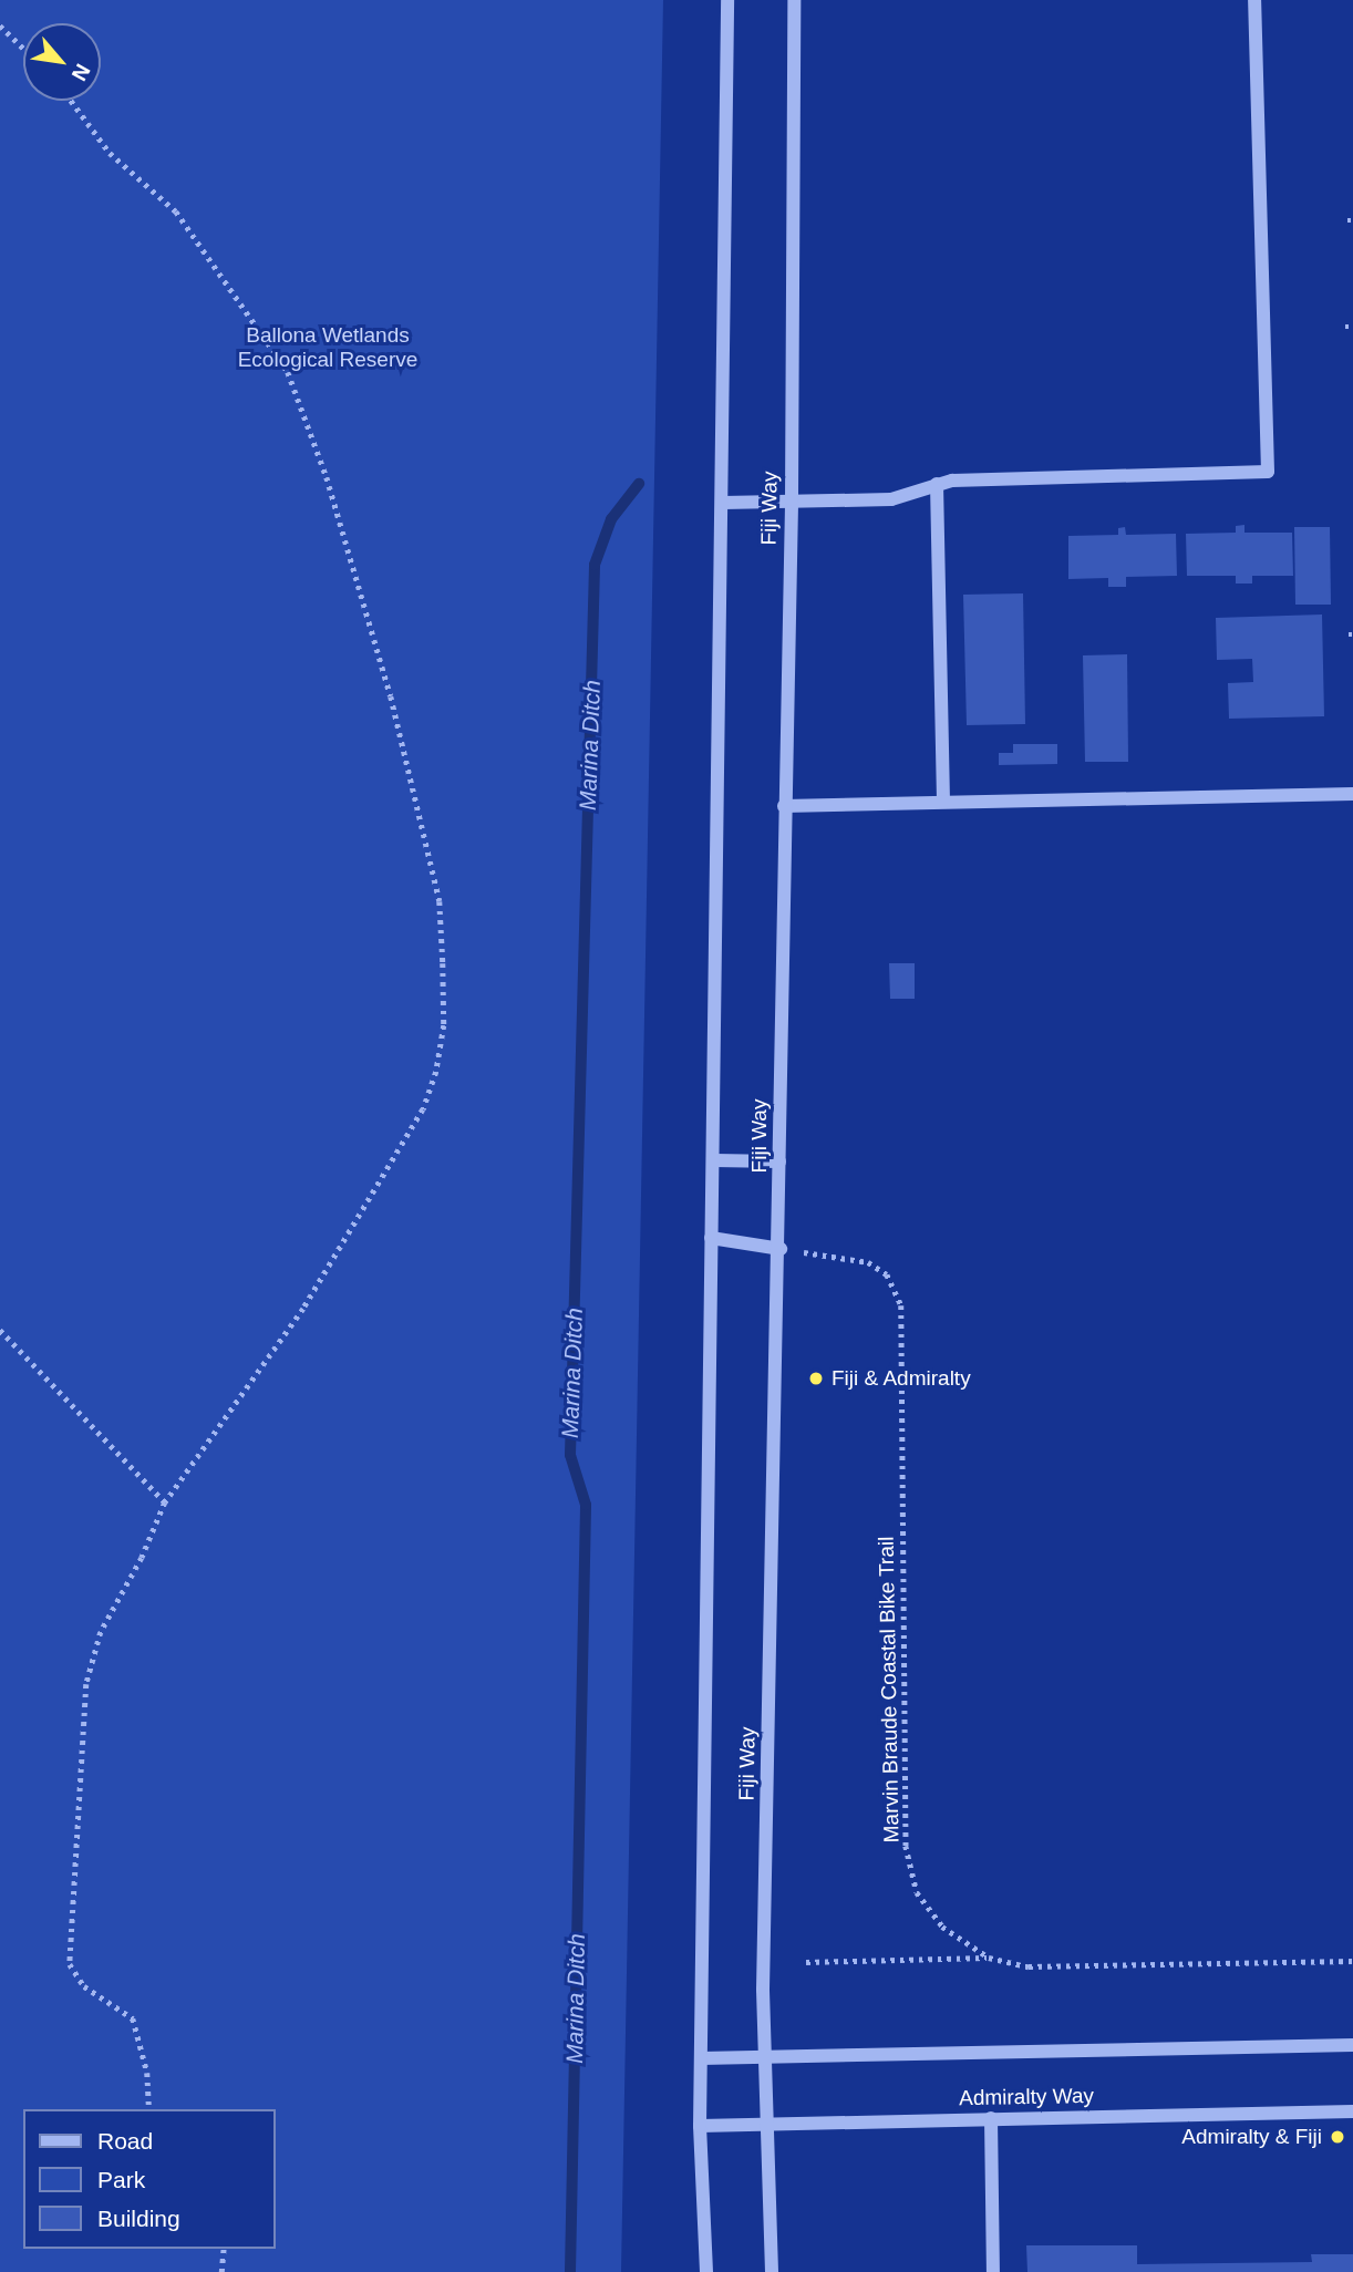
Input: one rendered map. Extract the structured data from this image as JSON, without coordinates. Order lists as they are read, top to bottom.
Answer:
{
  "streets": {
    "street": ["Fiji Way", "Admiralty Way"],
    "path": ["Marvin Braude Coastal Bike Trail"]
  },
  "crossings": [
    ["Fiji Way", "Marvin Braude Coastal Bike Trail"],
    ["Fiji Way", "Admiralty Way"]
  ],
  "water": ["Marina Ditch"],
  "parks": ["Ballona Wetlands Ecological Reserve"],
  "places": ["Fiji & Admiralty", "Admiralty & Fiji"],
  "legend": ["Road", "Park", "Building"],
  "north": "bottom right"
}
